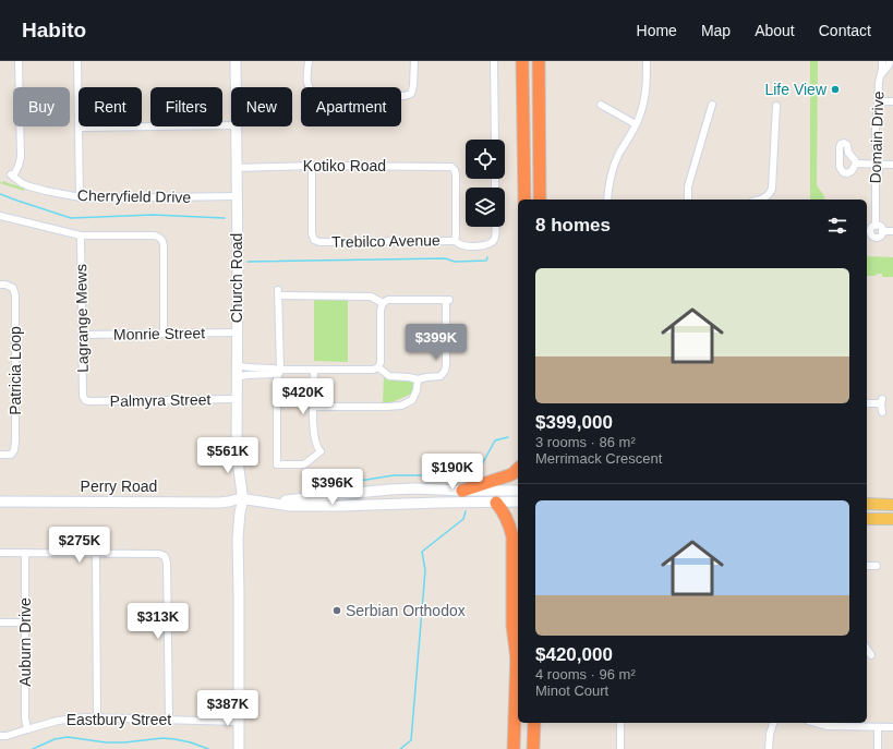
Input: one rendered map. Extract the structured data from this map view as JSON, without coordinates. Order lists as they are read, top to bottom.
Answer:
{
  "streets": {
    "main road": ["Church Road", "Perry Road"],
    "street": [
      "Domain Drive",
      "Kotiko Road",
      "Cherryfield Drive",
      "Trebilco Avenue",
      "Lagrange Mews",
      "Monrie Street",
      "Patricia Loop",
      "Palmyra Street",
      "Auburn Drive",
      "Eastbury Street"
    ]
  },
  "crossings": [
    ["Kotiko Road", "Trebilco Avenue"],
    ["Kotiko Road", "Church Road"],
    ["Cherryfield Drive", "Church Road"],
    ["Church Road", "Monrie Street"],
    ["Church Road", "Palmyra Street"],
    ["Church Road", "Perry Road"],
    ["Church Road", "Eastbury Street"],
    ["Lagrange Mews", "Monrie Street"],
    ["Lagrange Mews", "Palmyra Street"],
    ["Auburn Drive", "Eastbury Street"]
  ],
  "places": ["Life View", "Serbian Orthodox"],
  "page": {
    "header": "Habito",
    "nav": [
      "Home",
      "Map",
      "About",
      "Contact"
    ],
    "chip": [
      "Buy",
      "Rent",
      "Filters",
      "New",
      "Apartment"
    ],
    "heading": "8 homes",
    "list": [
      {
        "name": "$399,000",
        "note": "3 rooms · 86 m² · Merrimack Crescent"
      },
      {
        "name": "$420,000",
        "note": "4 rooms · 96 m² · Minot Court"
      }
    ],
    "price": [
      "$399K",
      "$420K",
      "$561K",
      "$190K",
      "$396K",
      "$275K",
      "$313K",
      "$387K"
    ]
  }
}
